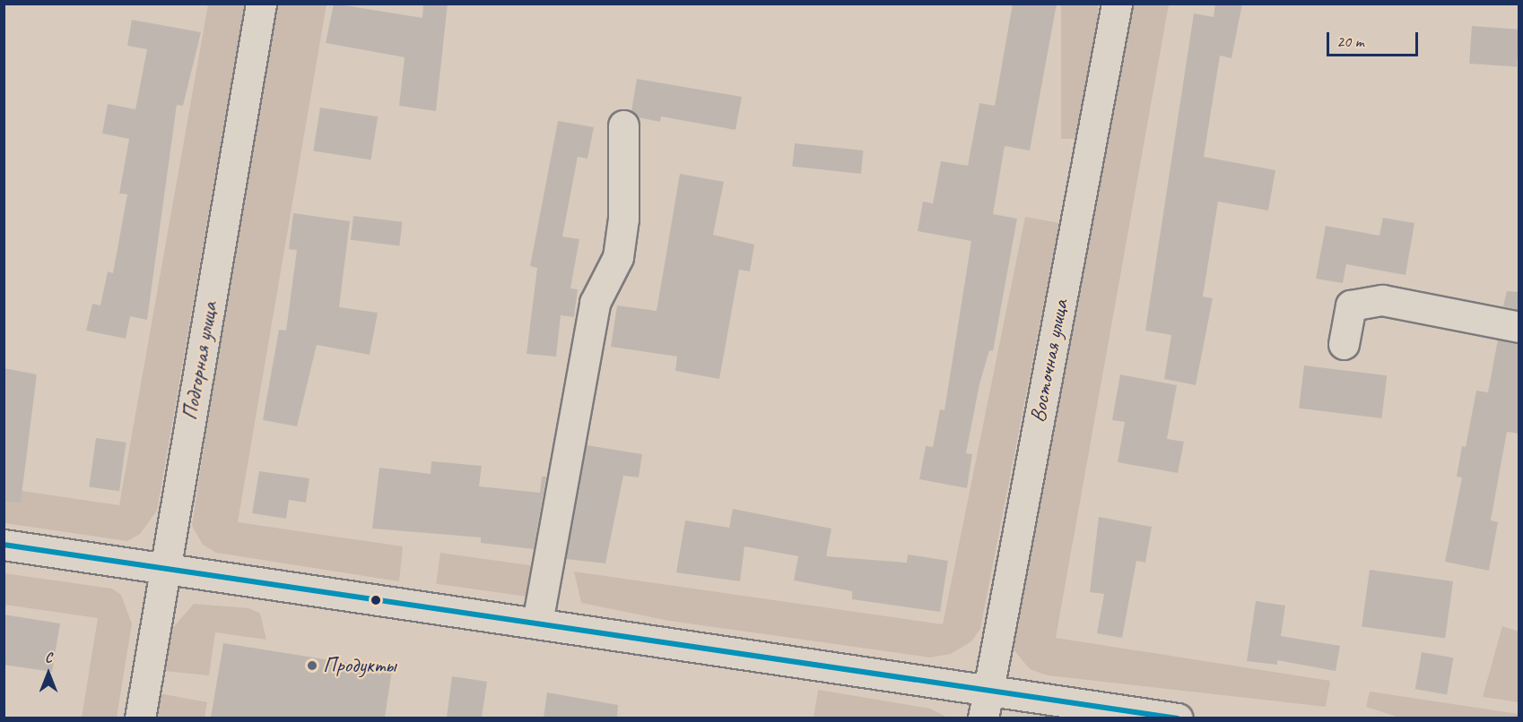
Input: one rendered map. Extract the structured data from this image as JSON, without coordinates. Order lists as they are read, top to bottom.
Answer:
{
  "streets": {
    "street": ["Подгорная улица", "Восточная улица"]
  },
  "places": ["Продукты"],
  "scale_bar": "20 m",
  "north": "top"
}
